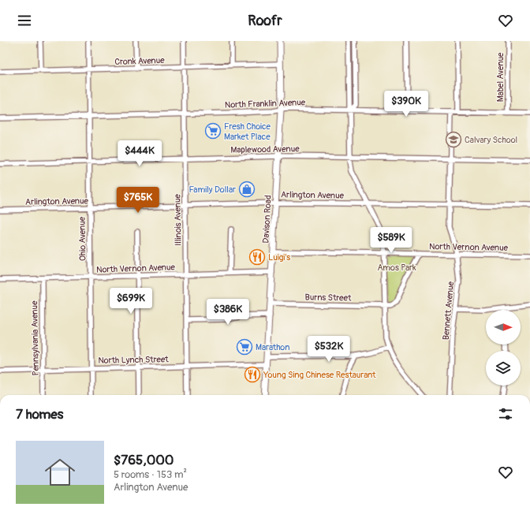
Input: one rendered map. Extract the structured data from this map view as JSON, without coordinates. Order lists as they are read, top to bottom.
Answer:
{
  "streets": {
    "main road": ["Davison Road"],
    "street": [
      "Cronk Avenue",
      "Mabel Avenue",
      "North Franklin Avenue",
      "Maplewood Avenue",
      "Arlington Avenue",
      "Illinois Avenue",
      "Ohio Avenue",
      "North Vernon Avenue",
      "Burns Street",
      "Bennett Avenue",
      "Pennsylvania Avenue",
      "North Lynch Street"
    ]
  },
  "crossings": [
    ["Cronk Avenue", "Davison Road"],
    ["Cronk Avenue", "Illinois Avenue"],
    ["Cronk Avenue", "Ohio Avenue"],
    ["Mabel Avenue", "North Franklin Avenue"],
    ["North Franklin Avenue", "Davison Road"],
    ["North Franklin Avenue", "Illinois Avenue"],
    ["North Franklin Avenue", "Ohio Avenue"],
    ["North Franklin Avenue", "Bennett Avenue"],
    ["Maplewood Avenue", "Davison Road"],
    ["Maplewood Avenue", "Illinois Avenue"],
    ["Maplewood Avenue", "Ohio Avenue"],
    ["Maplewood Avenue", "Bennett Avenue"],
    ["Arlington Avenue", "Davison Road"],
    ["Arlington Avenue", "Illinois Avenue"],
    ["Arlington Avenue", "Ohio Avenue"],
    ["Arlington Avenue", "Bennett Avenue"],
    ["Davison Road", "North Vernon Avenue"],
    ["Davison Road", "Burns Street"],
    ["Davison Road", "North Lynch Street"],
    ["Illinois Avenue", "North Vernon Avenue"],
    ["Illinois Avenue", "North Lynch Street"],
    ["Ohio Avenue", "North Vernon Avenue"],
    ["Ohio Avenue", "North Lynch Street"],
    ["North Vernon Avenue", "Bennett Avenue"],
    ["North Vernon Avenue", "Pennsylvania Avenue"],
    ["Pennsylvania Avenue", "North Lynch Street"]
  ],
  "parks": ["Amos Park"],
  "places": {
    "supermarket": ["Fresh Choice Market Place", "Marathon"],
    "school or university": ["Calvary School"],
    "shop": ["Family Dollar"],
    "restaurant": ["Luigi's", "Young Sing Chinese Restaurant"]
  },
  "north": "right",
  "page": {
    "header": "Roofr",
    "price": [
      "$390K",
      "$444K",
      "$765K",
      "$589K",
      "$699K",
      "$386K",
      "$532K"
    ],
    "heading": "7 homes",
    "list": [
      {
        "name": "$765,000",
        "note": "5 rooms · 153 m² · Arlington Avenue"
      }
    ]
  }
}
